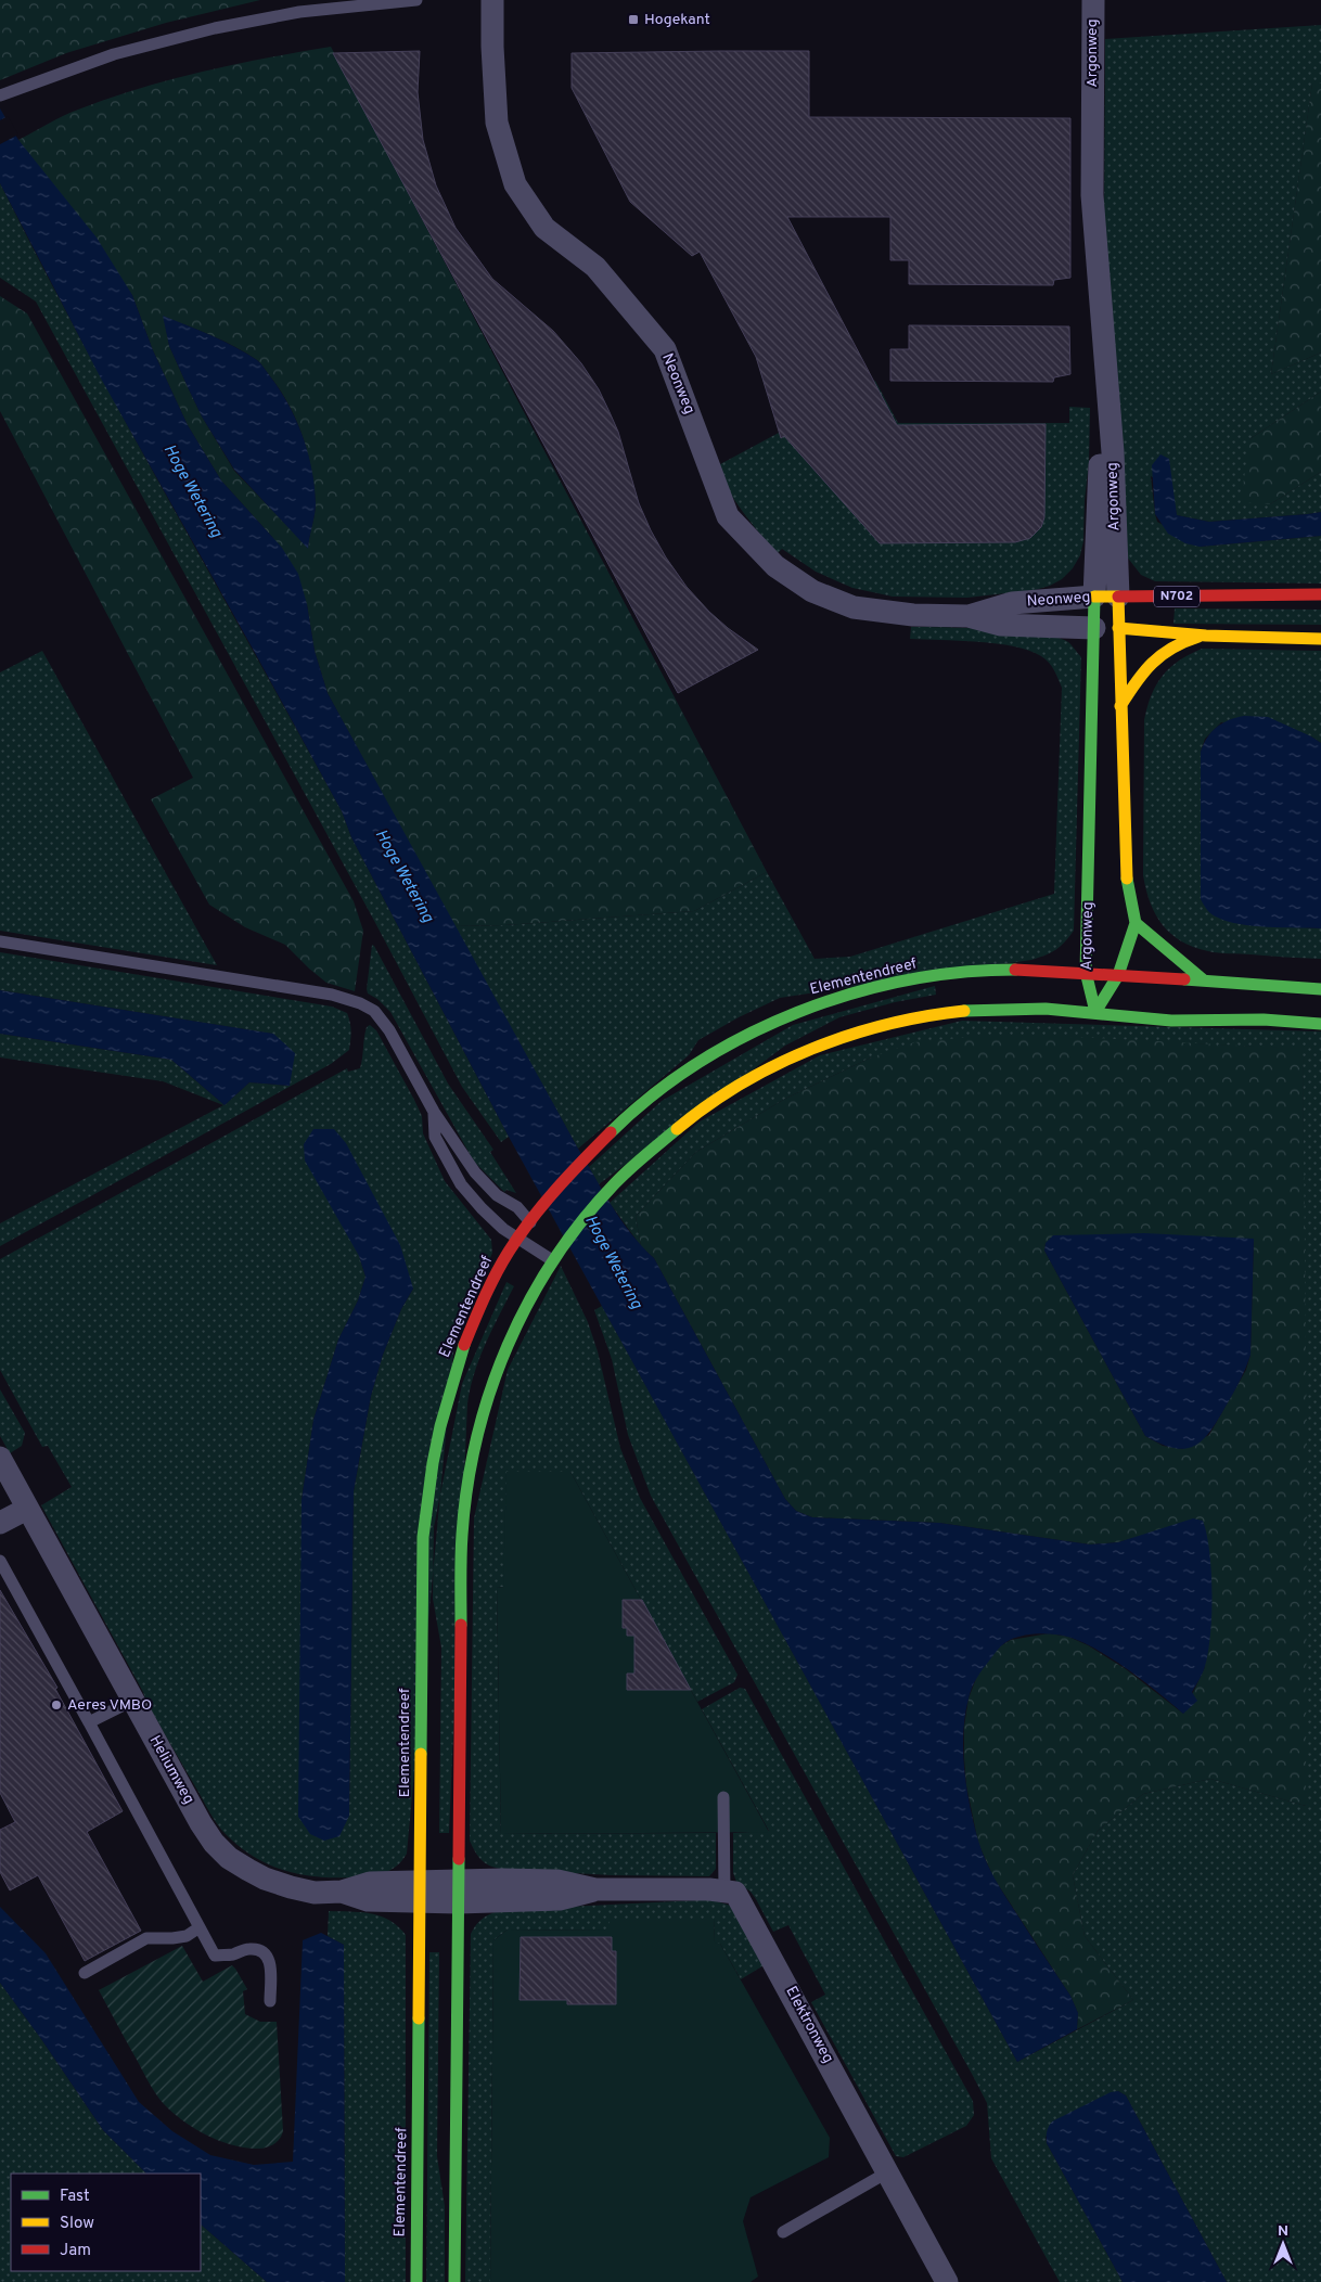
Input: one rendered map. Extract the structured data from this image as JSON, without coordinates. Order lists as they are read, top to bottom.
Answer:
{
  "streets": {
    "main road": [
      "Argonweg",
      "Neonweg",
      "N702",
      "Elementendreef"
    ],
    "street": ["Heliumweg", "Elektronweg"]
  },
  "crossings": [
    ["Argonweg", "Neonweg"],
    ["Argonweg", "N702"],
    ["Argonweg", "Elementendreef"],
    ["Neonweg", "N702"],
    ["Elementendreef", "Heliumweg"]
  ],
  "water": ["Hoge Wetering"],
  "places": {
    "transit": ["Hogekant"],
    "other": ["Aeres VMBO"]
  },
  "legend": ["Fast", "Slow", "Jam"],
  "north": "top"
}
